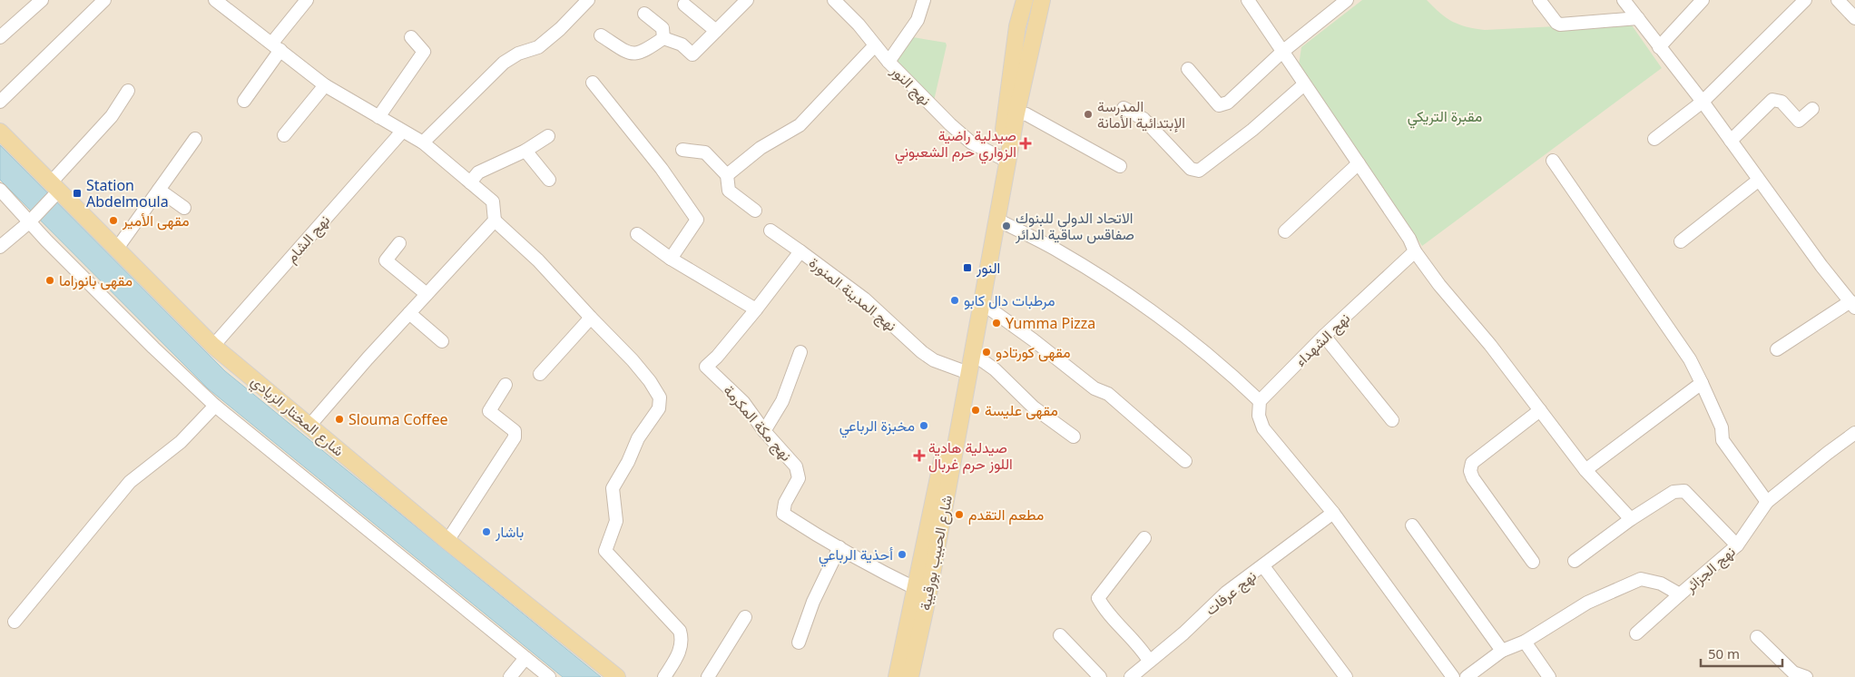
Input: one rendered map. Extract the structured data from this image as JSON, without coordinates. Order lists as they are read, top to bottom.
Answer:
{
  "streets": {
    "main road": ["شارع المختار الزيادي", "شارع الحبيب بورقيبة"],
    "street": [
      "نهج النور",
      "نهج الشام",
      "نهج المدينة المنورة",
      "نهج الشهداء",
      "نهج مكة المكرمة",
      "نهج الجزائر",
      "نهج عرفات"
    ]
  },
  "crossings": [
    ["نهج النور", "شارع الحبيب بورقيبة"],
    ["نهج الشام", "شارع المختار الزيادي"],
    ["نهج المدينة المنورة", "نهج مكة المكرمة"],
    ["نهج المدينة المنورة", "شارع الحبيب بورقيبة"],
    ["نهج مكة المكرمة", "شارع الحبيب بورقيبة"]
  ],
  "parks": ["مقبرة التريكي"],
  "places": {
    "other": [
      "المدرسة الإبتدائية الأمانة",
      "مقهى الأمير",
      "الاتحاد الدولي للبنوك صفاقس ساقية الدائر",
      "مقهى بانوراما",
      "مرطبات دال كابو",
      "Yumma Pizza",
      "مقهى كورتادو",
      "مقهى عليسة",
      "Slouma Coffee",
      "مخبزة الرباعي",
      "مطعم التقدم",
      "باشار",
      "أحذية الرباعي"
    ],
    "health": ["صيدلية راضية الزواري حرم الشعبوني", "صيدلية هادية اللوز حرم غربال"],
    "transit": ["Station Abdelmoula", "النور"]
  },
  "scale_bar": "50 m"
}
